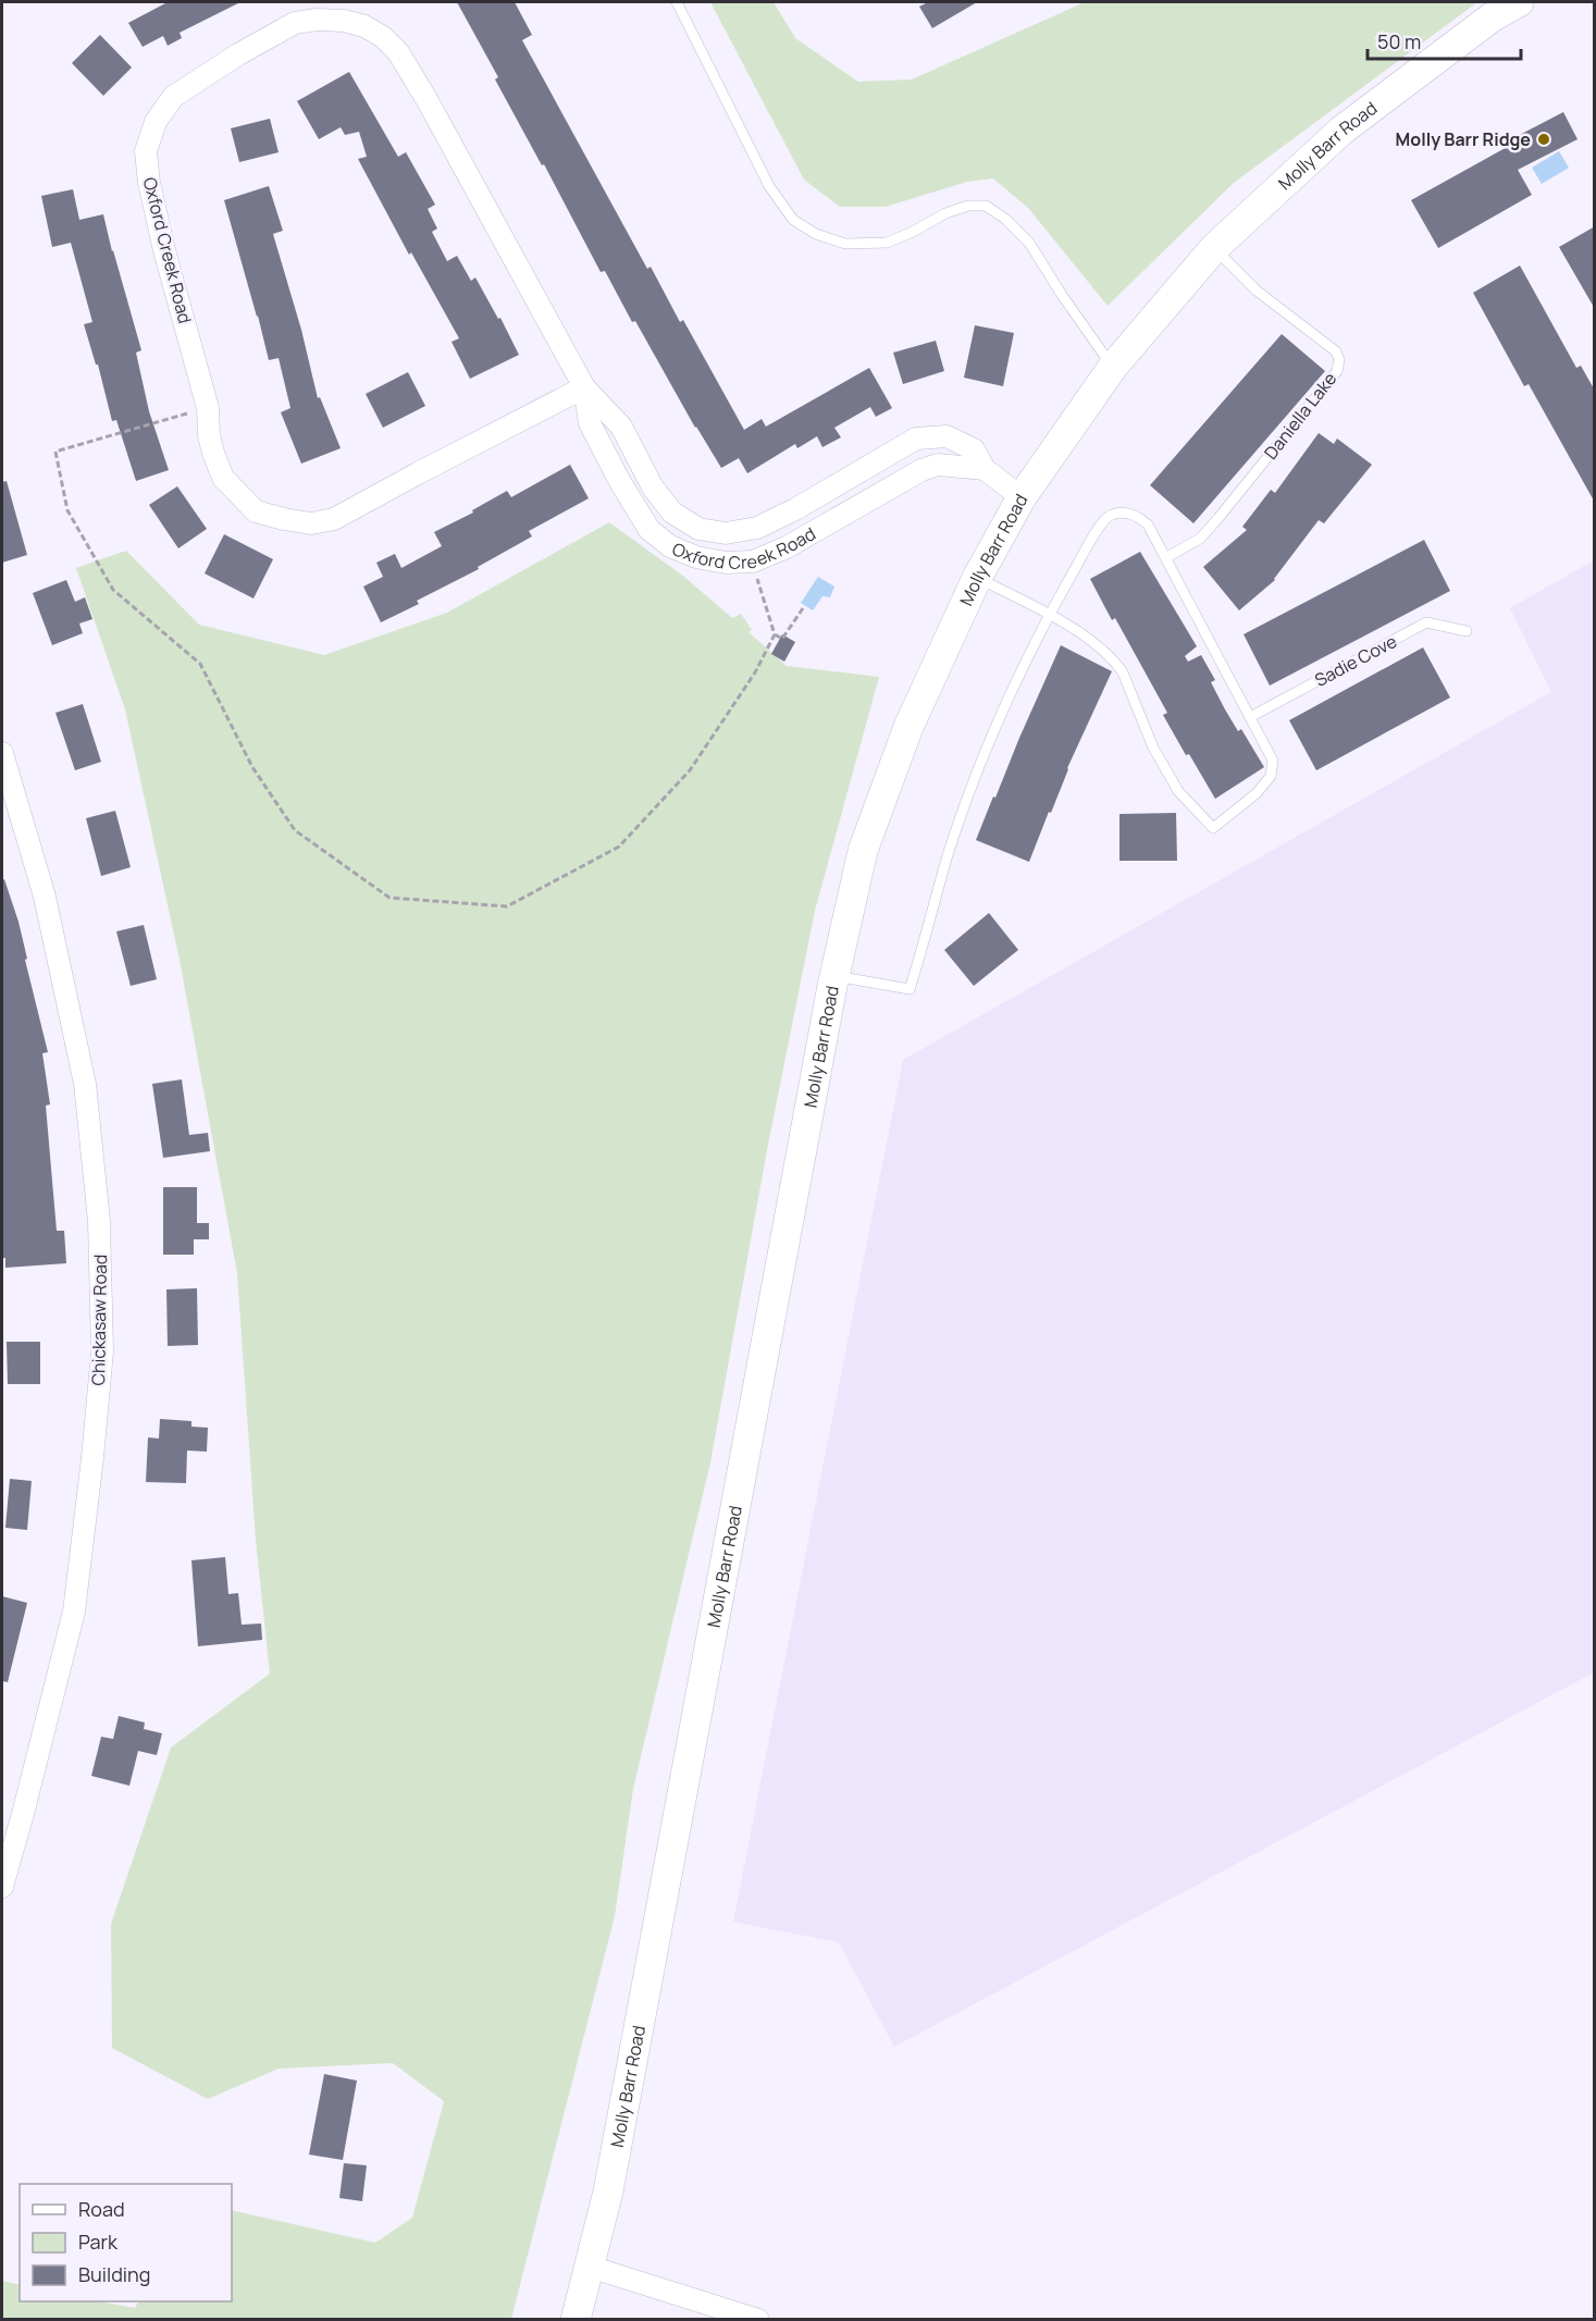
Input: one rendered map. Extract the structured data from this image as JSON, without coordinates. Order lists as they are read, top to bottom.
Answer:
{
  "streets": {
    "main road": ["Molly Barr Road"],
    "street": ["Oxford Creek Road", "Chickasaw Road"],
    "lane": ["Daniella Lake", "Sadie Cove"]
  },
  "crossings": [
    ["Molly Barr Road", "Oxford Creek Road"],
    ["Molly Barr Road", "Daniella Lake"]
  ],
  "places": ["Molly Barr Ridge"],
  "legend": ["Road", "Park", "Building"],
  "scale_bar": "50 m"
}
